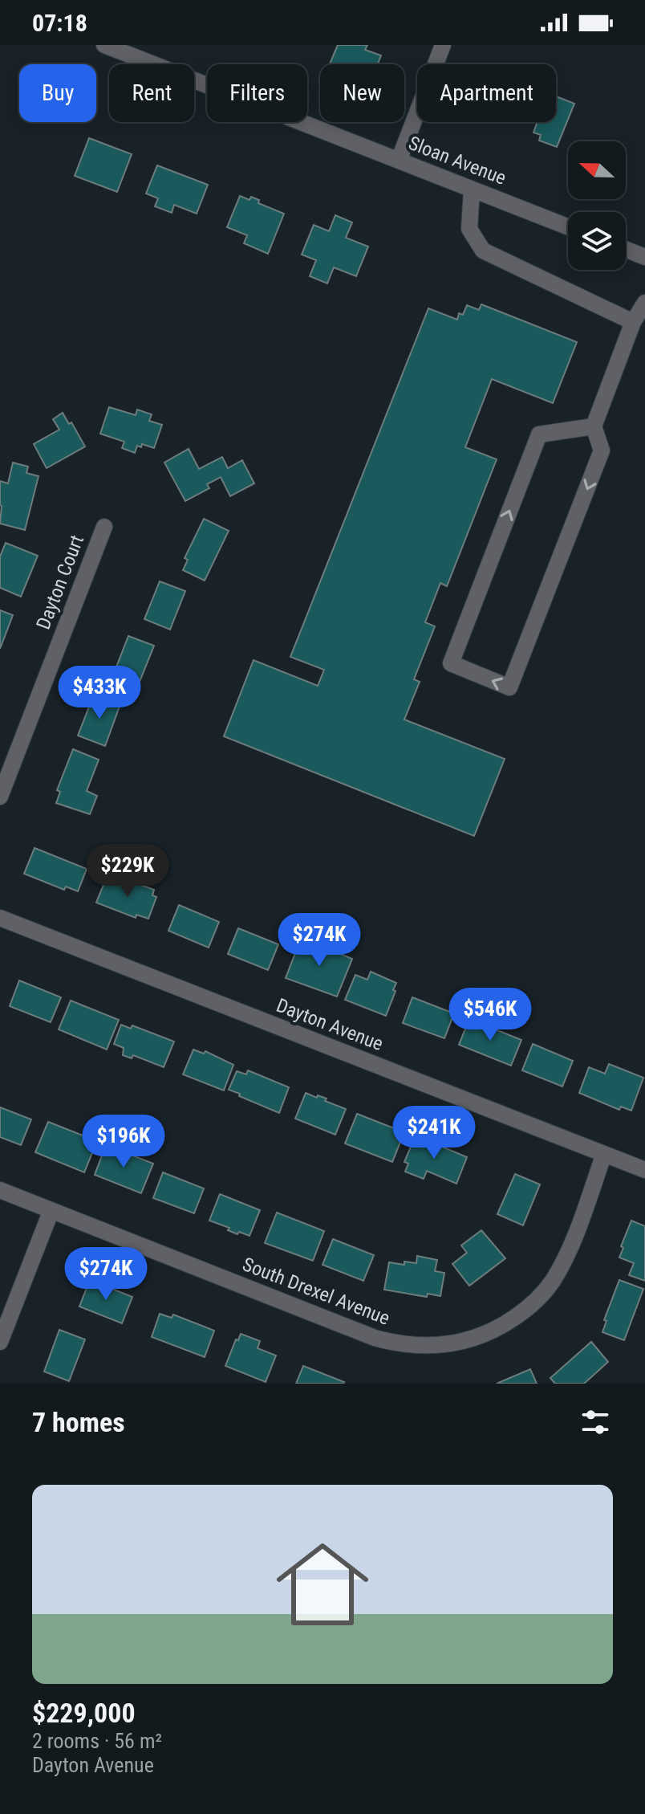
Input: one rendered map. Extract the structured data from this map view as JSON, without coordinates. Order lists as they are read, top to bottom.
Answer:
{
  "streets": {
    "street": [
      "Sloan Avenue",
      "Dayton Court",
      "Dayton Avenue",
      "South Drexel Avenue"
    ]
  },
  "crossings": [
    ["Dayton Avenue", "South Drexel Avenue"]
  ],
  "north": "left",
  "page": {
    "status": "07:18",
    "chip": [
      "Buy",
      "Rent",
      "Filters",
      "New",
      "Apartment"
    ],
    "price": [
      "$433K",
      "$229K",
      "$274K",
      "$546K",
      "$241K",
      "$196K",
      "$274K"
    ],
    "heading": "7 homes",
    "list": [
      {
        "name": "$229,000",
        "note": "2 rooms · 56 m² · Dayton Avenue"
      }
    ]
  }
}
